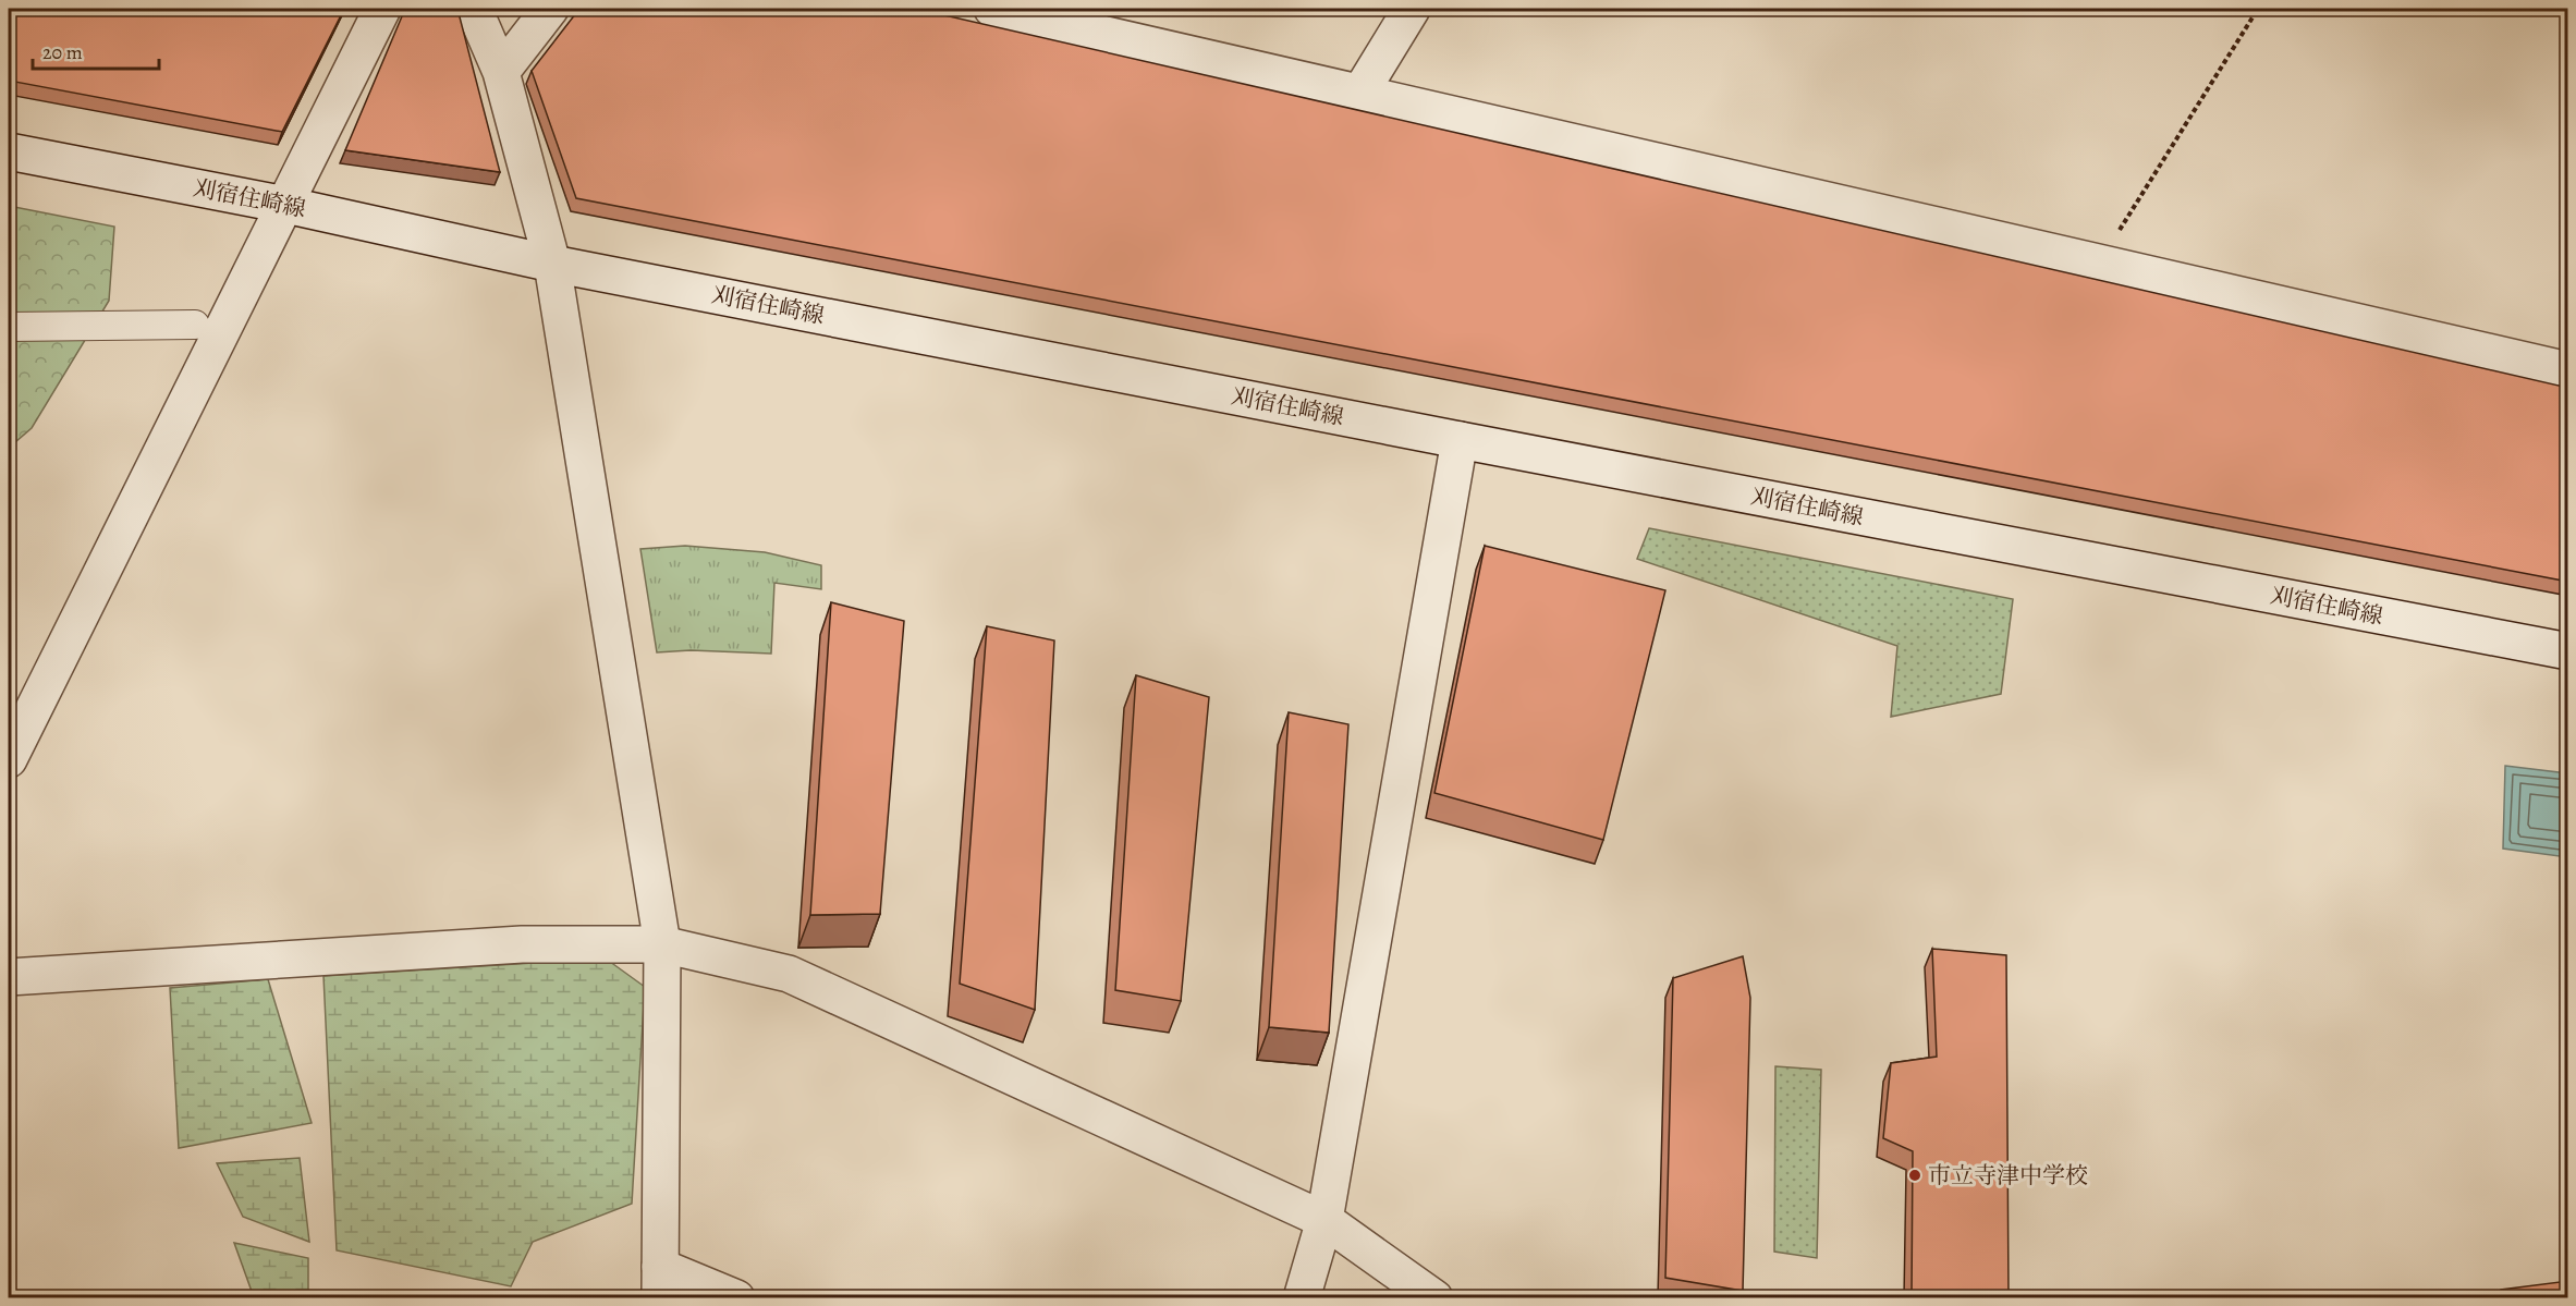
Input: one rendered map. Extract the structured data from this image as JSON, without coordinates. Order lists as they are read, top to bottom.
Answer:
{
  "streets": {
    "street": ["刈宿住崎線"]
  },
  "places": ["市立寺津中学校"],
  "scale_bar": "20 m"
}
